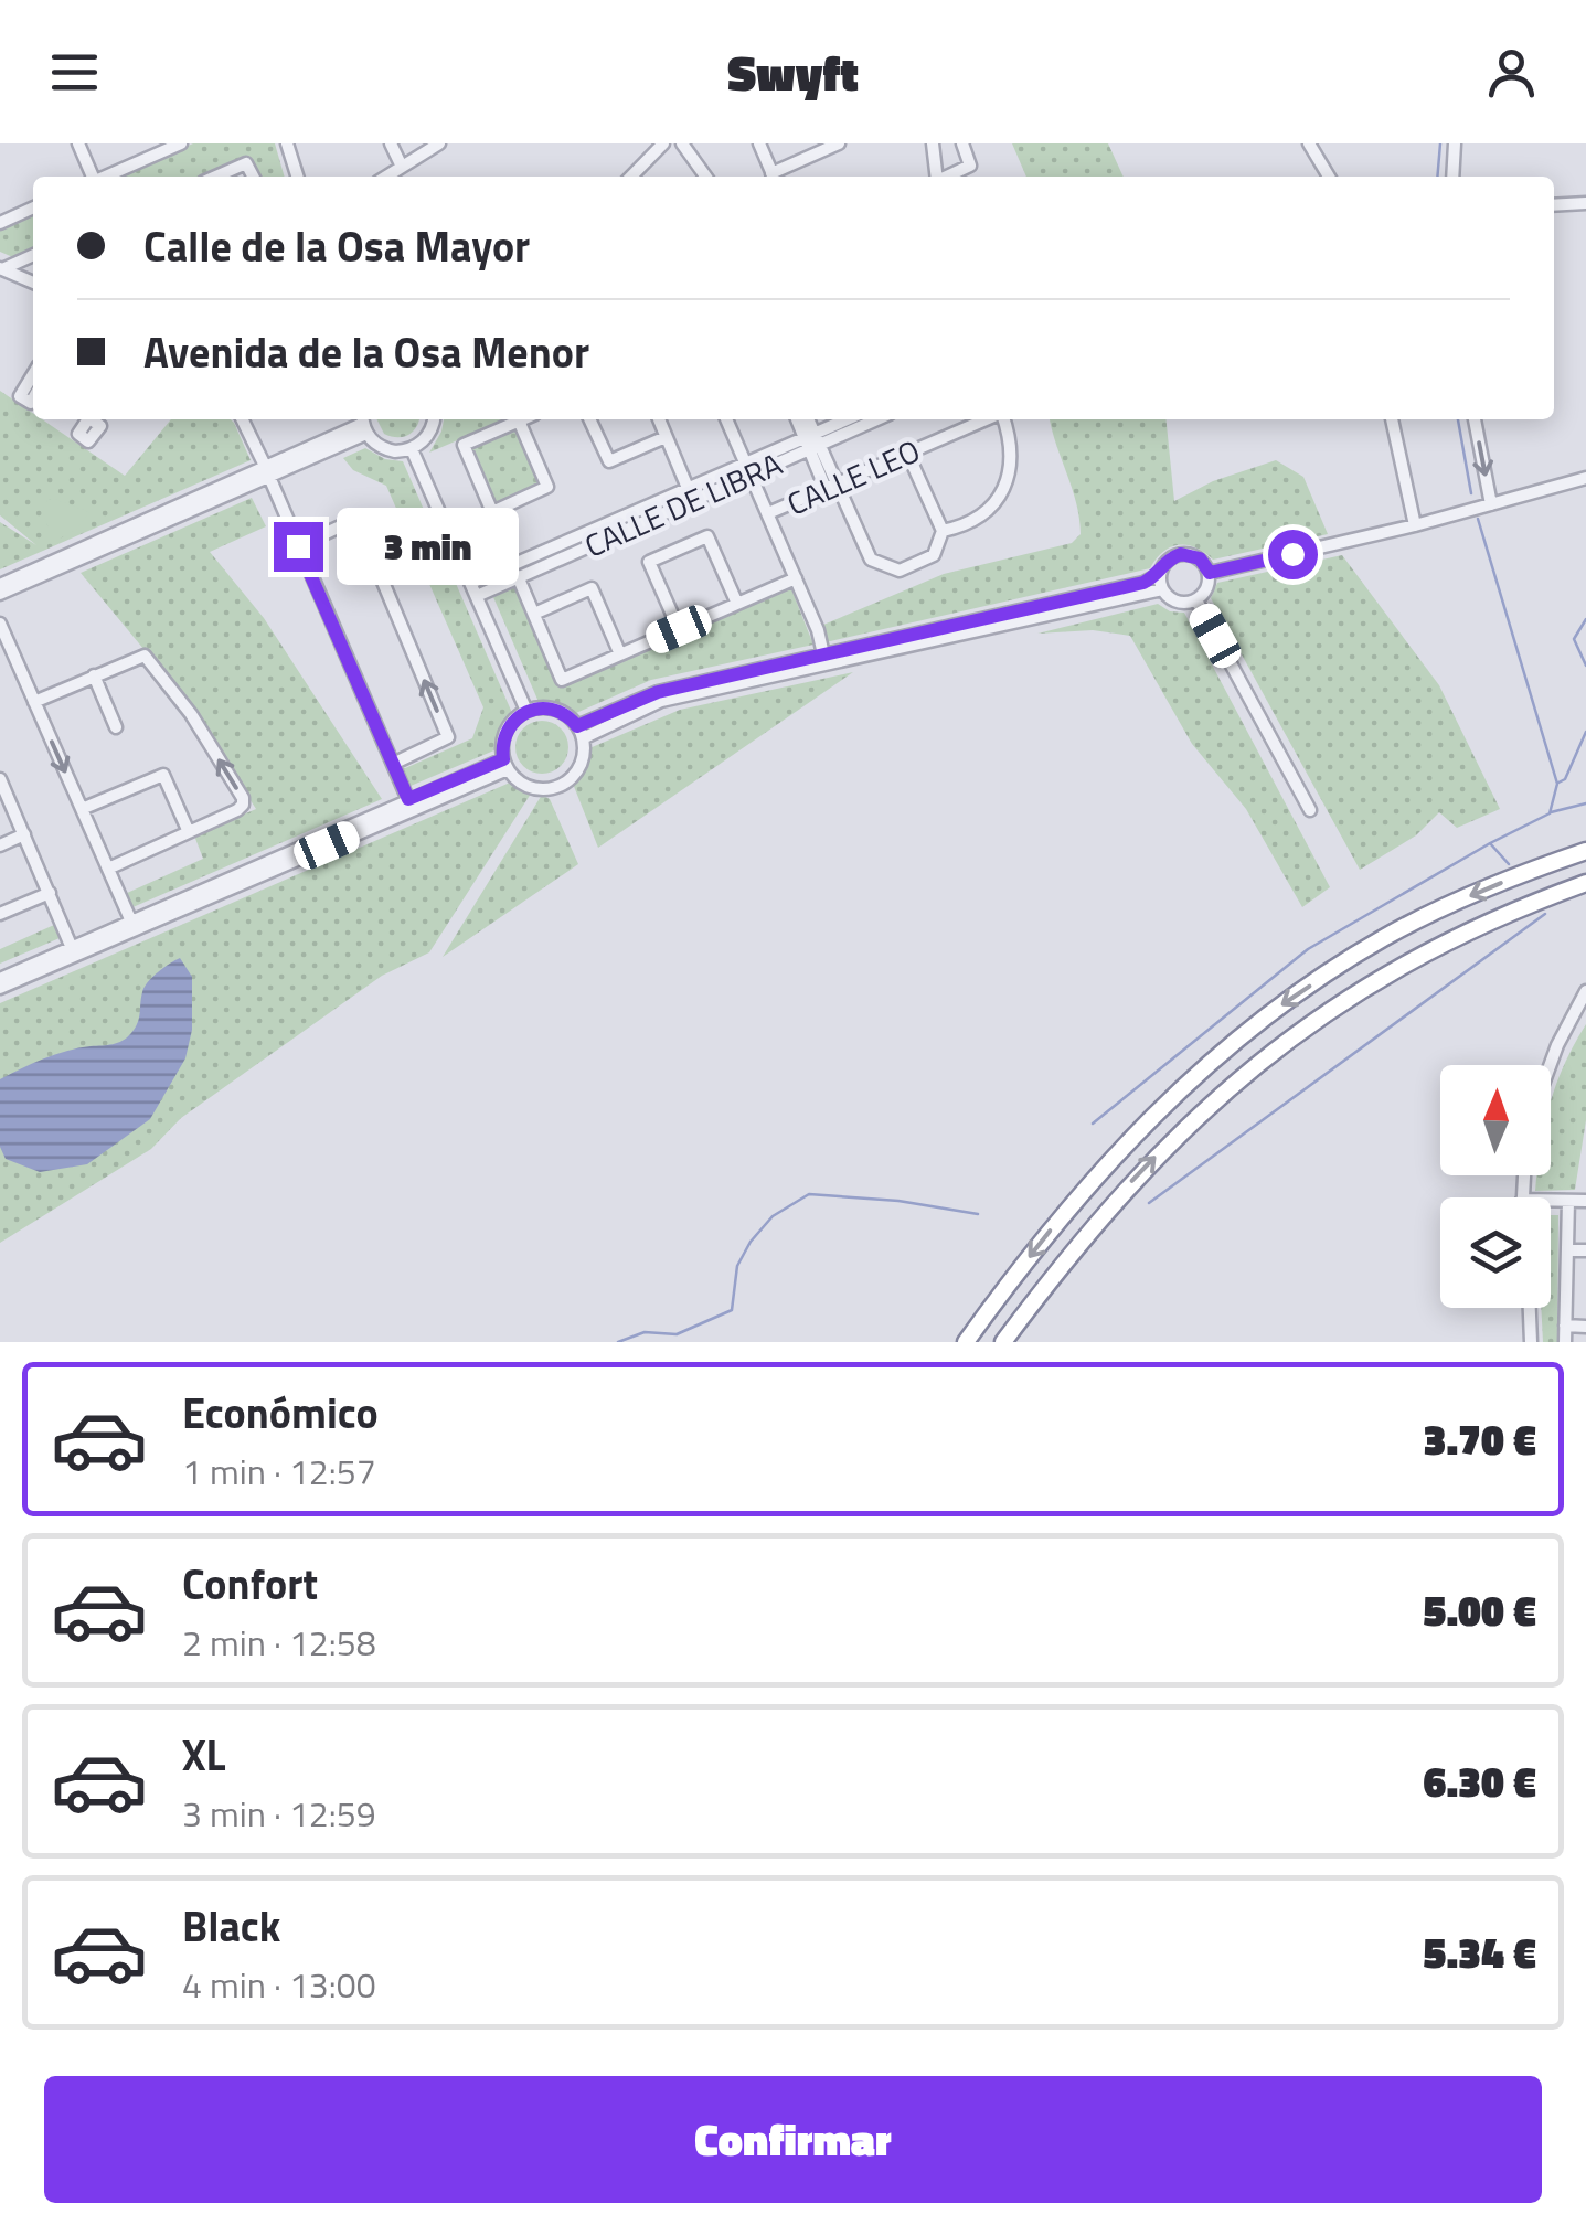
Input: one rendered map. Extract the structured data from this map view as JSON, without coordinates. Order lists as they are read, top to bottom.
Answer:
{
  "streets": {
    "street": ["CALLE LEO", "CALLE DE LIBRA"]
  },
  "north": "top",
  "page": {
    "header": "Swyft",
    "banner": ["Calle de la Osa Mayor", "Avenida de la Osa Menor"],
    "bubble": "3 min",
    "list": [
      {
        "name": "Económico",
        "note": "1 min · 12:57",
        "value": "3.70 €"
      },
      {
        "name": "Confort",
        "note": "2 min · 12:58",
        "value": "5.00 €"
      },
      {
        "name": "XL",
        "note": "3 min · 12:59",
        "value": "6.30 €"
      },
      {
        "name": "Black",
        "note": "4 min · 13:00",
        "value": "5.34 €"
      }
    ],
    "buttons": "Confirmar"
  }
}
